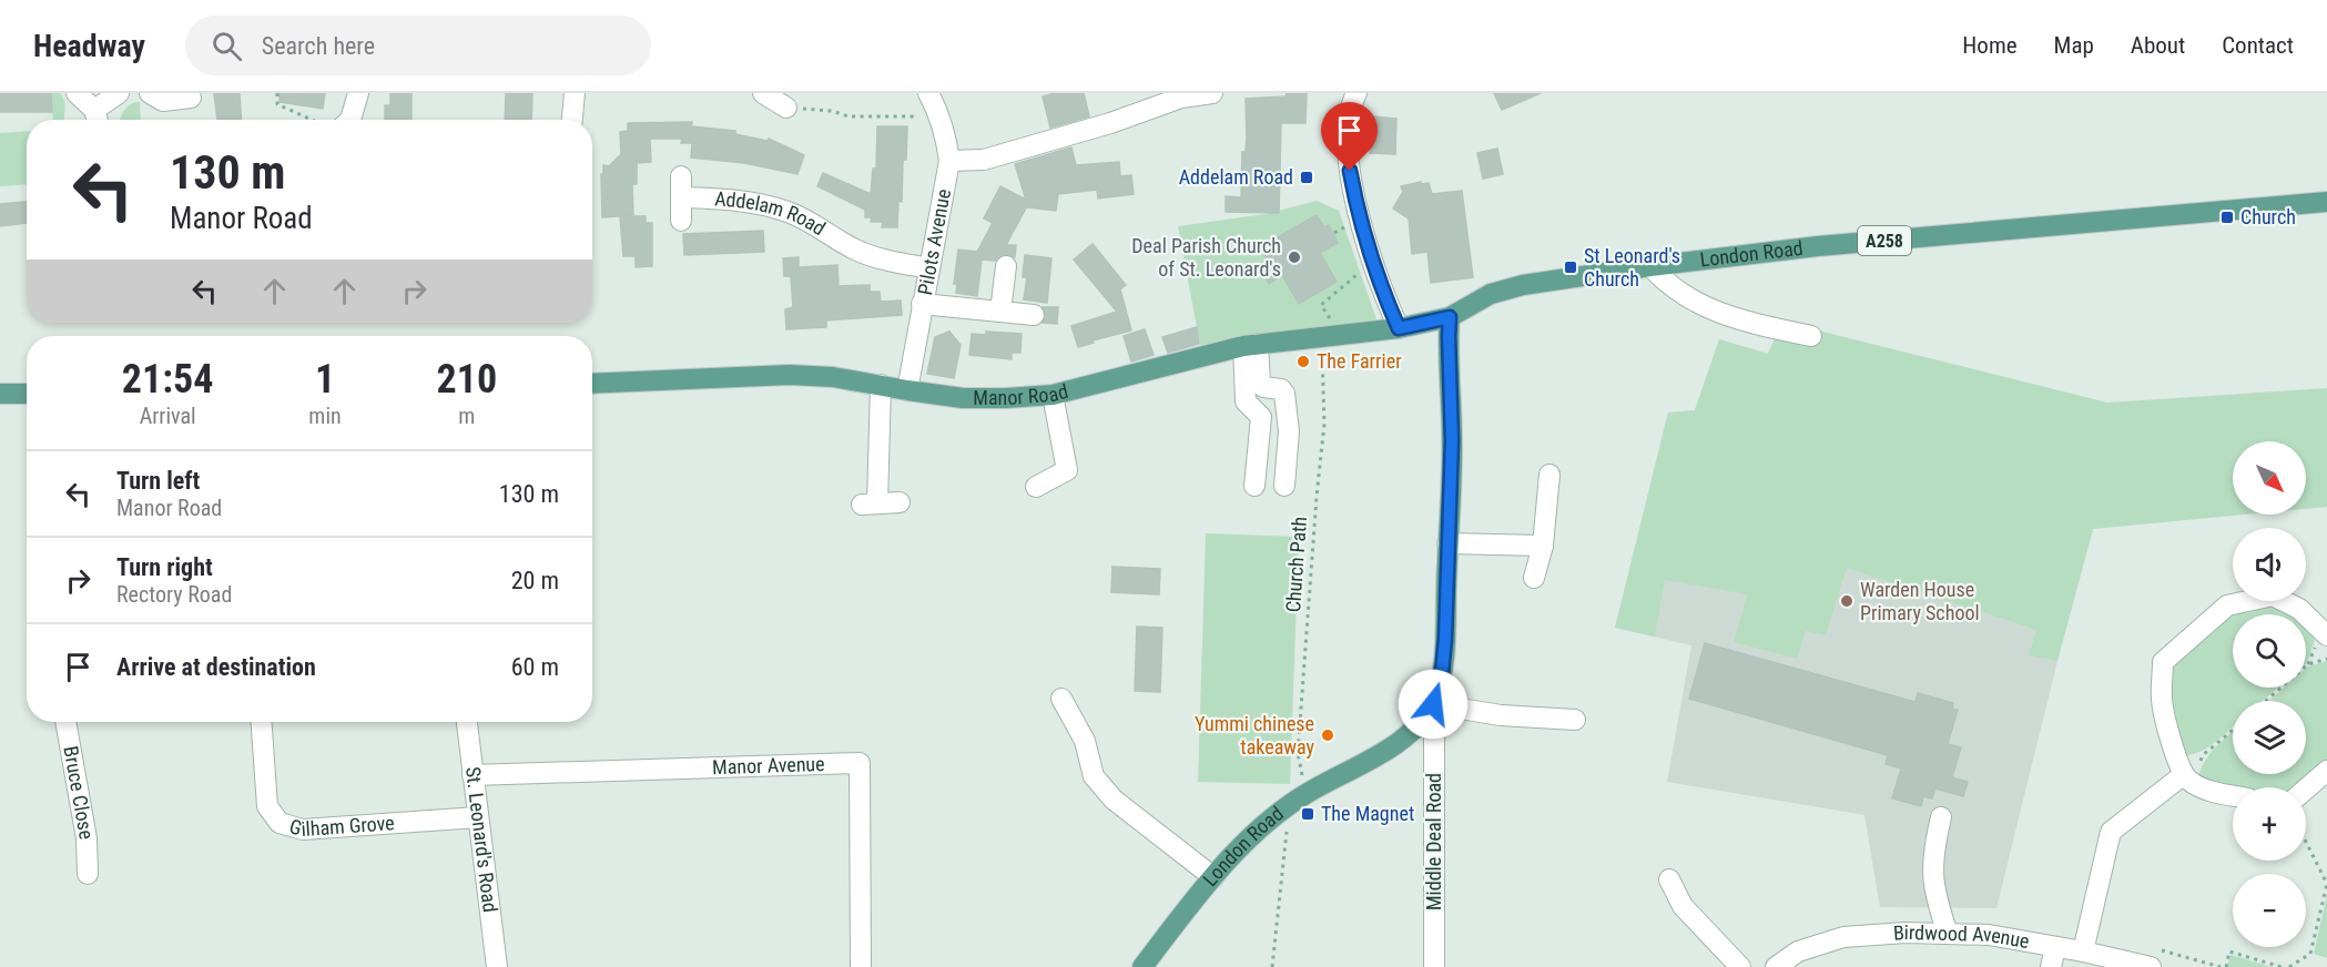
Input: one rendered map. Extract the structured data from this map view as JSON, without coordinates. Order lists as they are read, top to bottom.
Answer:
{
  "streets": {
    "main road": ["A258", "London Road", "Manor Road"],
    "street": [
      "Addelam Road",
      "Pilots Avenue",
      "Manor Avenue",
      "Bruce Close",
      "Gilham Grove",
      "St. Leonard's Road",
      "Middle Deal Road",
      "Birdwood Avenue"
    ],
    "path": ["Church Path"]
  },
  "crossings": [
    ["Addelam Road", "Pilots Avenue"],
    ["Pilots Avenue", "Manor Road"],
    ["London Road", "Manor Road"],
    ["London Road", "Church Path"],
    ["London Road", "Middle Deal Road"],
    ["Manor Road", "Church Path"],
    ["Manor Avenue", "St. Leonard's Road"],
    ["Gilham Grove", "St. Leonard's Road"]
  ],
  "places": {
    "transit": [
      "Addelam Road",
      "Church",
      "St Leonard's Church",
      "The Magnet"
    ],
    "other": [
      "Deal Parish Church of St. Leonard's",
      "The Farrier",
      "Warden House Primary School",
      "Yummi chinese takeaway"
    ]
  },
  "north": "bottom right",
  "page": {
    "header": "Headway",
    "search": "Search here",
    "nav": [
      "Home",
      "Map",
      "About",
      "Contact"
    ],
    "turn": ["130 m", "Manor Road"],
    "eta": [
      "21:54",
      "Arrival",
      "1",
      "min",
      "210",
      "m"
    ],
    "map_buttons": ["+", "−"],
    "list": [
      {
        "name": "Turn left",
        "note": "Manor Road",
        "value": "130 m"
      },
      {
        "name": "Turn right",
        "note": "Rectory Road",
        "value": "20 m"
      },
      {
        "name": "Arrive at destination",
        "value": "60 m"
      }
    ]
  }
}
